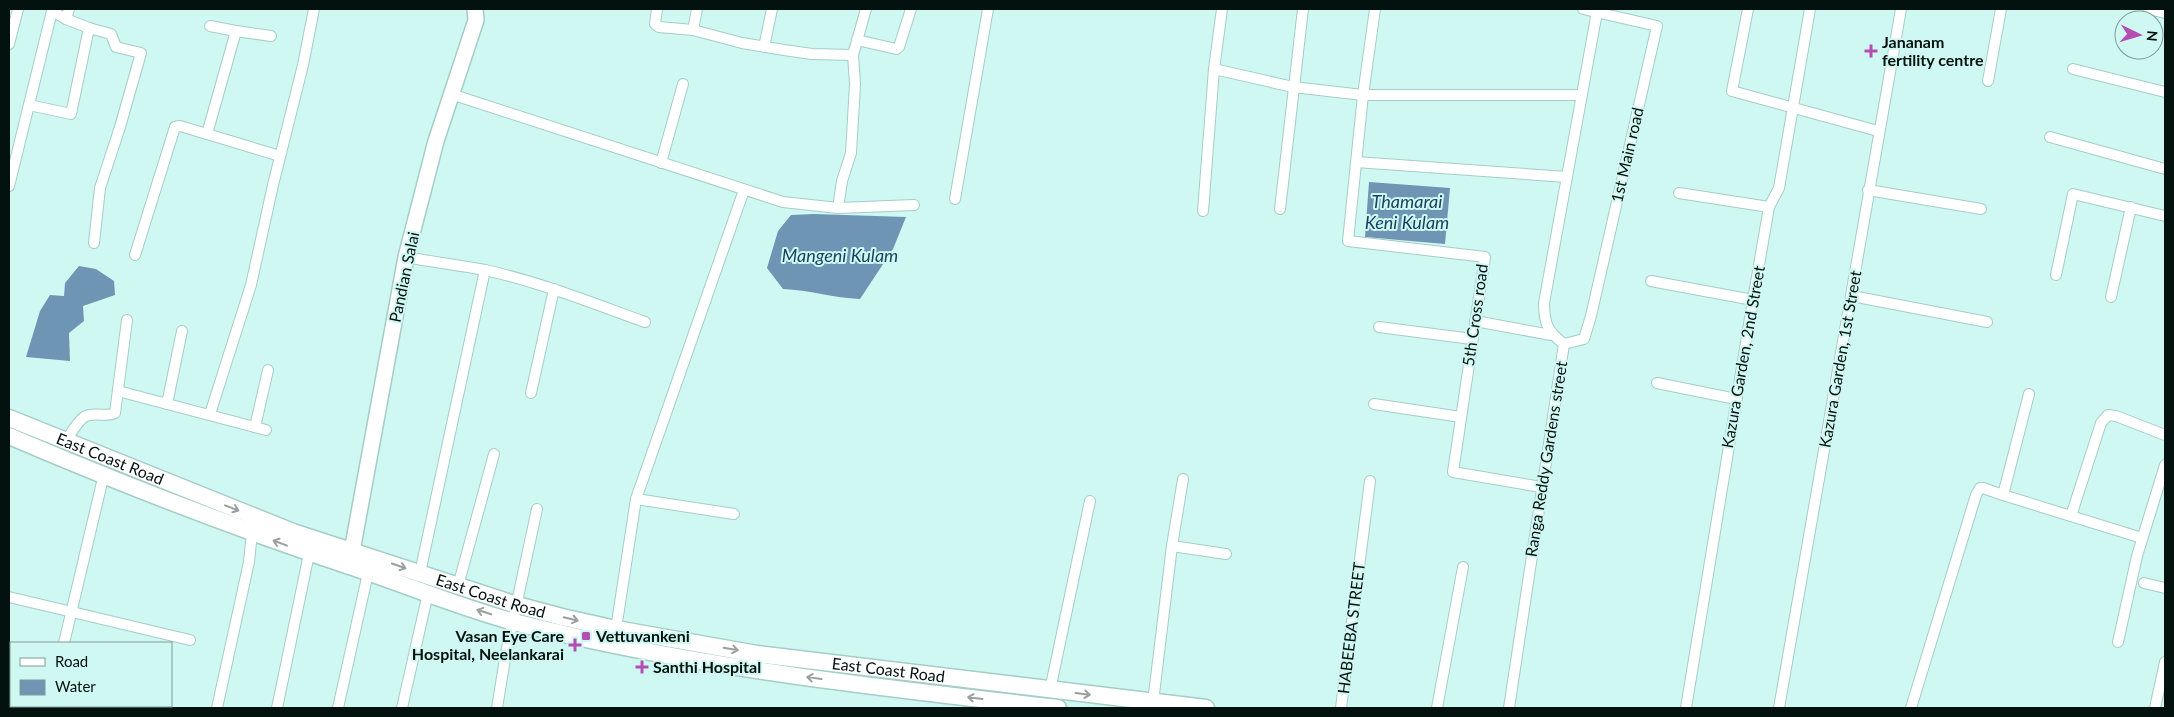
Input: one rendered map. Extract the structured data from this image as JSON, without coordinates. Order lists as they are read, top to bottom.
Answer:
{
  "streets": {
    "main road": ["East Coast Road"],
    "street": [
      "1st Main road",
      "Pandian Salai",
      "5th Cross road",
      "Kazura Garden, 2nd Street",
      "Kazura Garden, 1st Street",
      "Ranga Reddy Gardens street",
      "HABEEBA STREET"
    ]
  },
  "crossings": [
    ["1st Main road", "Ranga Reddy Gardens street"],
    ["Pandian Salai", "East Coast Road"],
    ["5th Cross road", "Ranga Reddy Gardens street"]
  ],
  "water": ["Thamarai Keni Kulam", "Mangeni Kulam"],
  "places": {
    "health": ["Jananam fertility centre", "Vasan Eye Care Hospital, Neelankarai", "Santhi Hospital"],
    "transit": ["Vettuvankeni"]
  },
  "legend": ["Road", "Water"],
  "north": "right"
}
